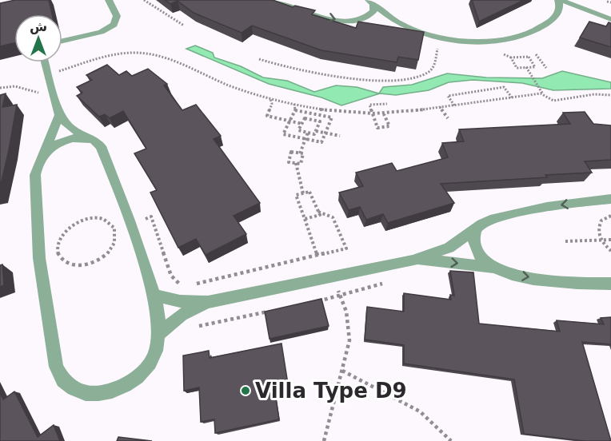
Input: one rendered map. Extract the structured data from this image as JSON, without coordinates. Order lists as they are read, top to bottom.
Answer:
{
  "places": ["Villa Type D9"],
  "north": "top"
}
